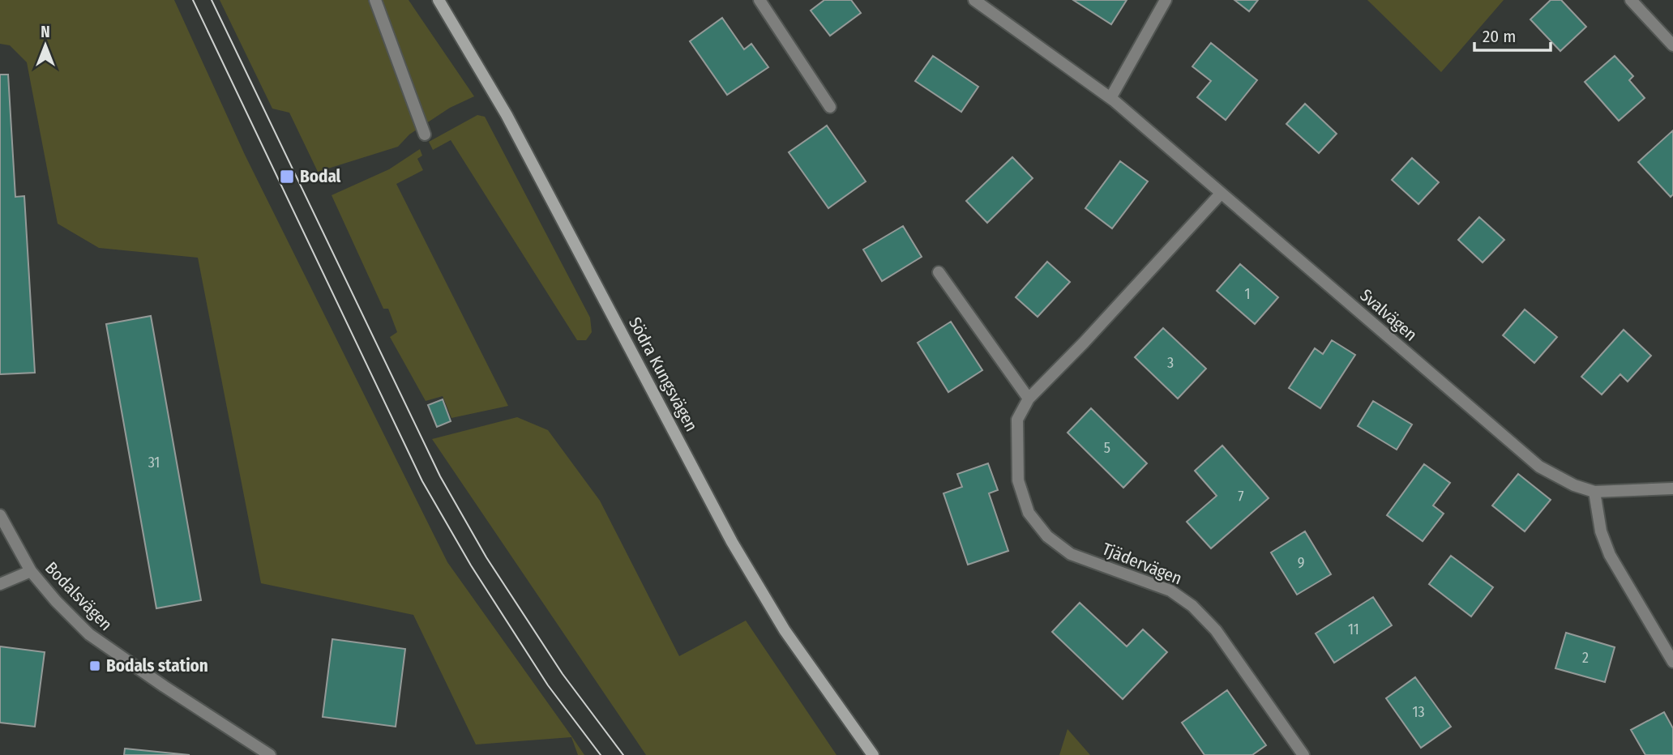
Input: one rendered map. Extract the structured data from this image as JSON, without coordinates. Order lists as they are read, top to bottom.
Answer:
{
  "streets": {
    "main road": ["Södra Kungsvägen"],
    "street": ["Svalvägen", "Tjädervägen", "Bodalsvägen"]
  },
  "crossings": [
    ["Svalvägen", "Tjädervägen"]
  ],
  "places": {
    "transit": ["Bodal", "Bodals station"]
  },
  "house_numbers": [
    "1",
    "3",
    "5",
    "31",
    "7",
    "9",
    "11",
    "2",
    "13"
  ],
  "scale_bar": "20 m",
  "north": "top"
}
